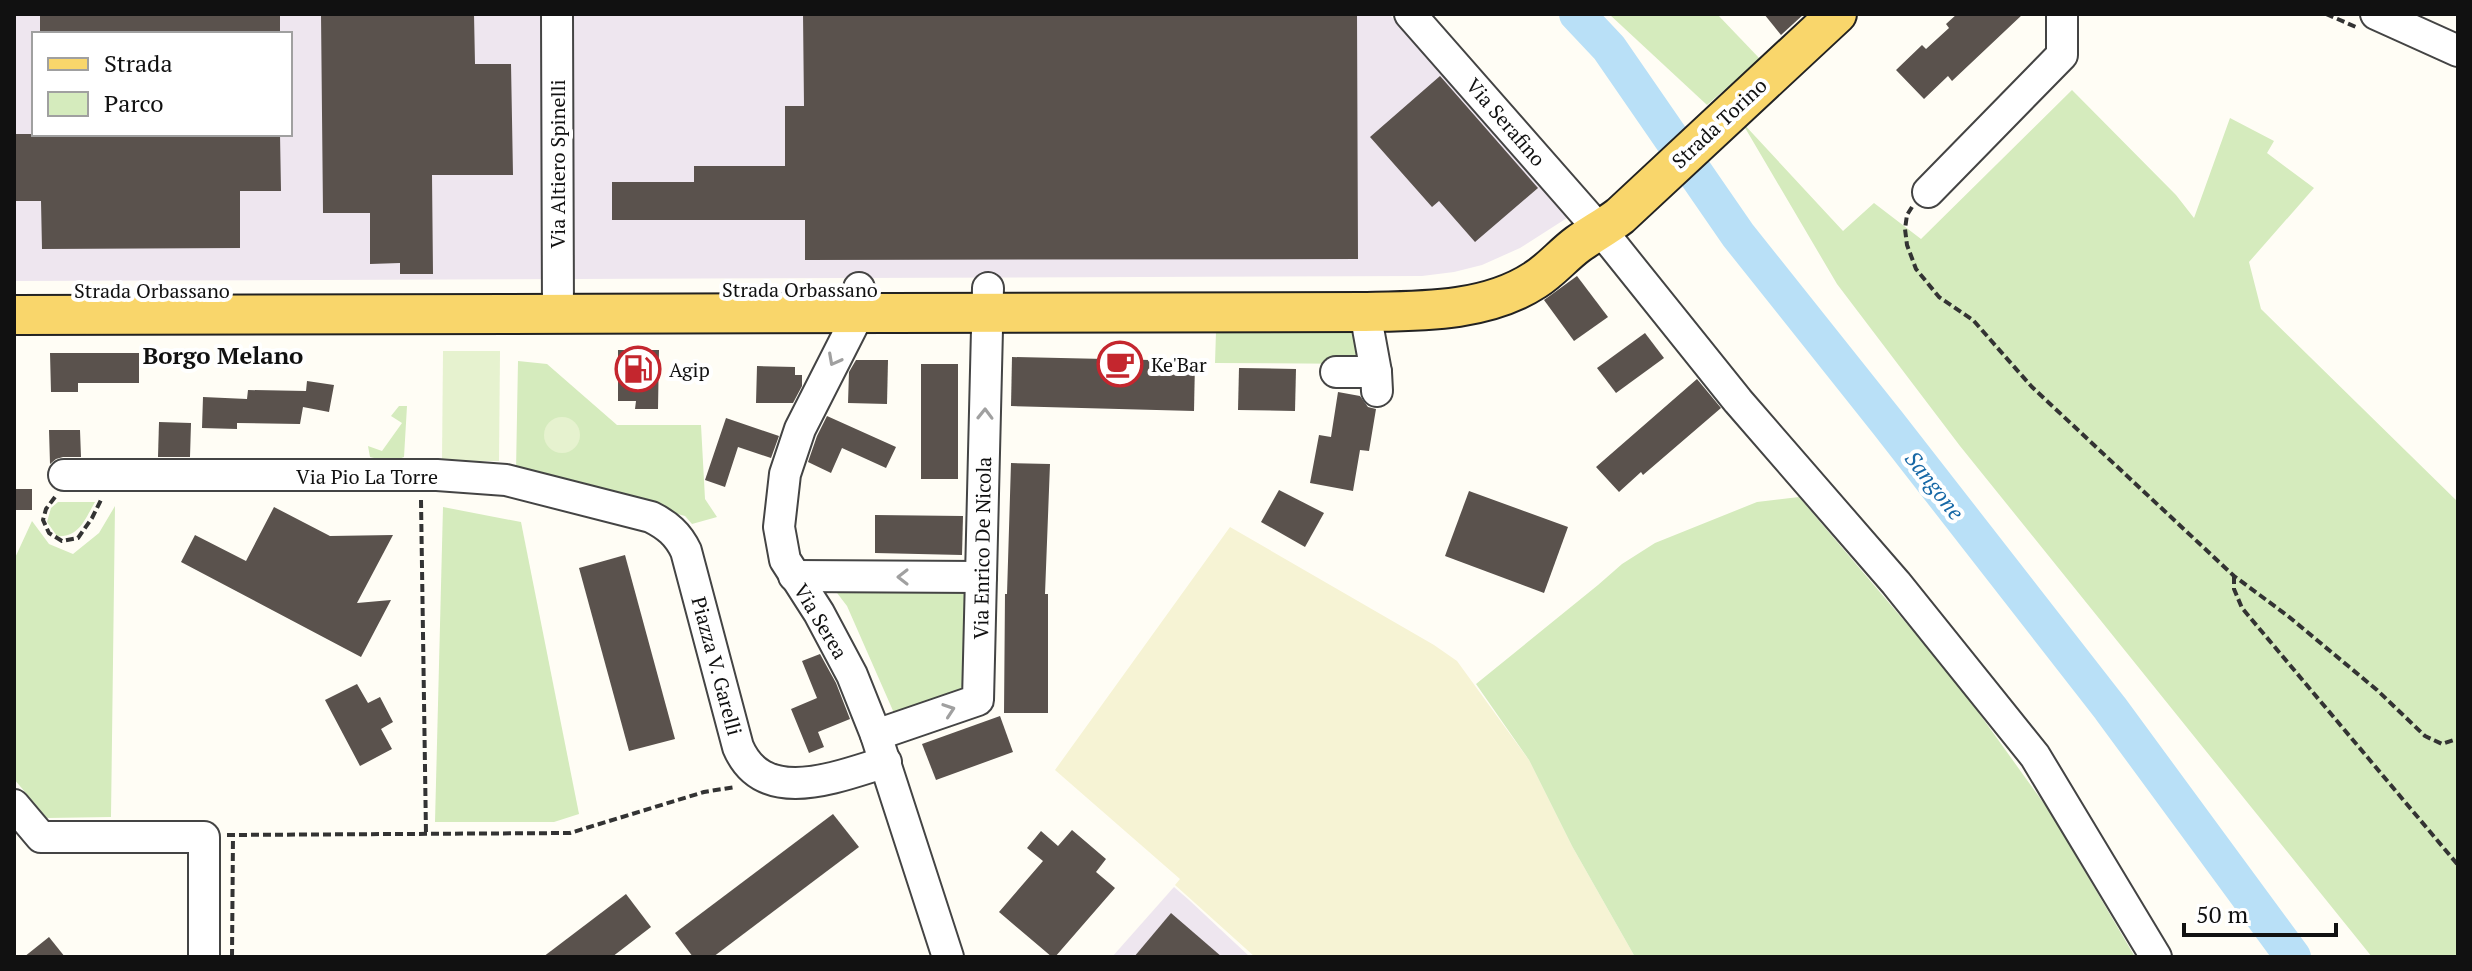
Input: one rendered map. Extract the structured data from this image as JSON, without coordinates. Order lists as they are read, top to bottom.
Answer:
{
  "streets": {
    "main road": ["Strada Torino", "Strada Orbassano"],
    "street": [
      "Via Serafino",
      "Via Altiero Spinelli",
      "Via Pio La Torre",
      "Via Enrico De Nicola",
      "Via Serea",
      "Piazza V. Garelli"
    ]
  },
  "crossings": [
    ["Via Serafino", "Strada Torino"],
    ["Via Serafino", "Strada Orbassano"],
    ["Strada Torino", "Strada Orbassano"],
    ["Via Altiero Spinelli", "Strada Orbassano"],
    ["Strada Orbassano", "Via Enrico De Nicola"],
    ["Strada Orbassano", "Via Serea"],
    ["Via Pio La Torre", "Piazza V. Garelli"],
    ["Via Enrico De Nicola", "Via Serea"],
    ["Via Enrico De Nicola", "Piazza V. Garelli"],
    ["Via Serea", "Piazza V. Garelli"]
  ],
  "one_way": ["Via Enrico De Nicola", "Via Serea"],
  "districts": ["Borgo Melano"],
  "water": ["Sangone"],
  "places": {
    "cafe": ["Ke'Bar"],
    "fuel station": ["Agip"]
  },
  "legend": ["Strada", "Parco"],
  "scale_bar": "50 m"
}
